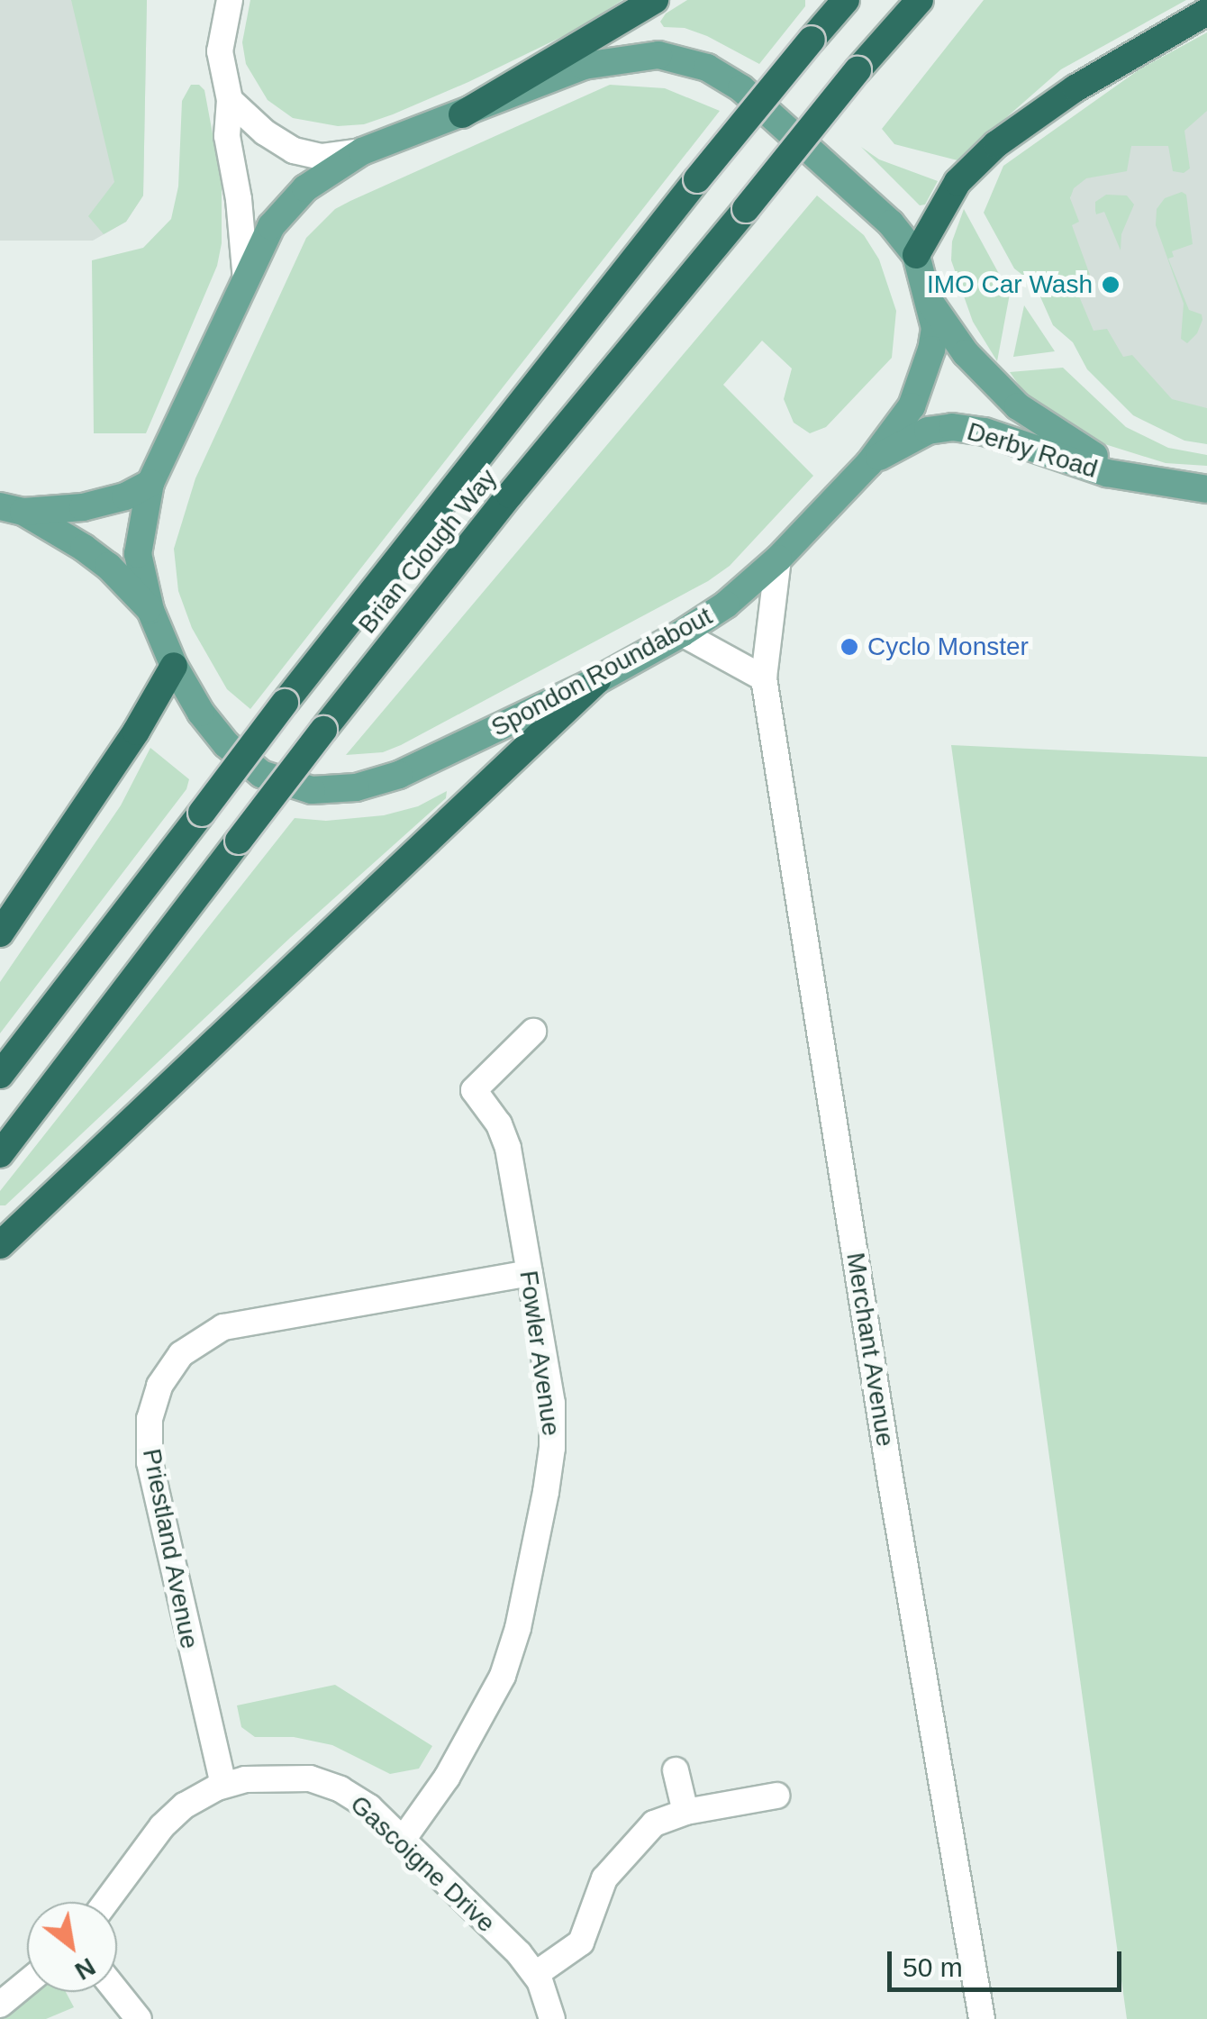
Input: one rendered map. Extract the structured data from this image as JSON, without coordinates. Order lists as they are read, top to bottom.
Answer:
{
  "streets": {
    "highway": ["Brian Clough Way"],
    "main road": ["Derby Road", "Spondon Roundabout"],
    "street": [
      "Merchant Avenue",
      "Fowler Avenue",
      "Priestland Avenue",
      "Gascoigne Drive"
    ]
  },
  "crossings": [
    ["Derby Road", "Spondon Roundabout"],
    ["Spondon Roundabout", "Merchant Avenue"],
    ["Fowler Avenue", "Priestland Avenue"],
    ["Fowler Avenue", "Gascoigne Drive"],
    ["Priestland Avenue", "Gascoigne Drive"]
  ],
  "places": ["IMO Car Wash", "Cyclo Monster"],
  "scale_bar": "50 m",
  "north": "bottom right"
}
